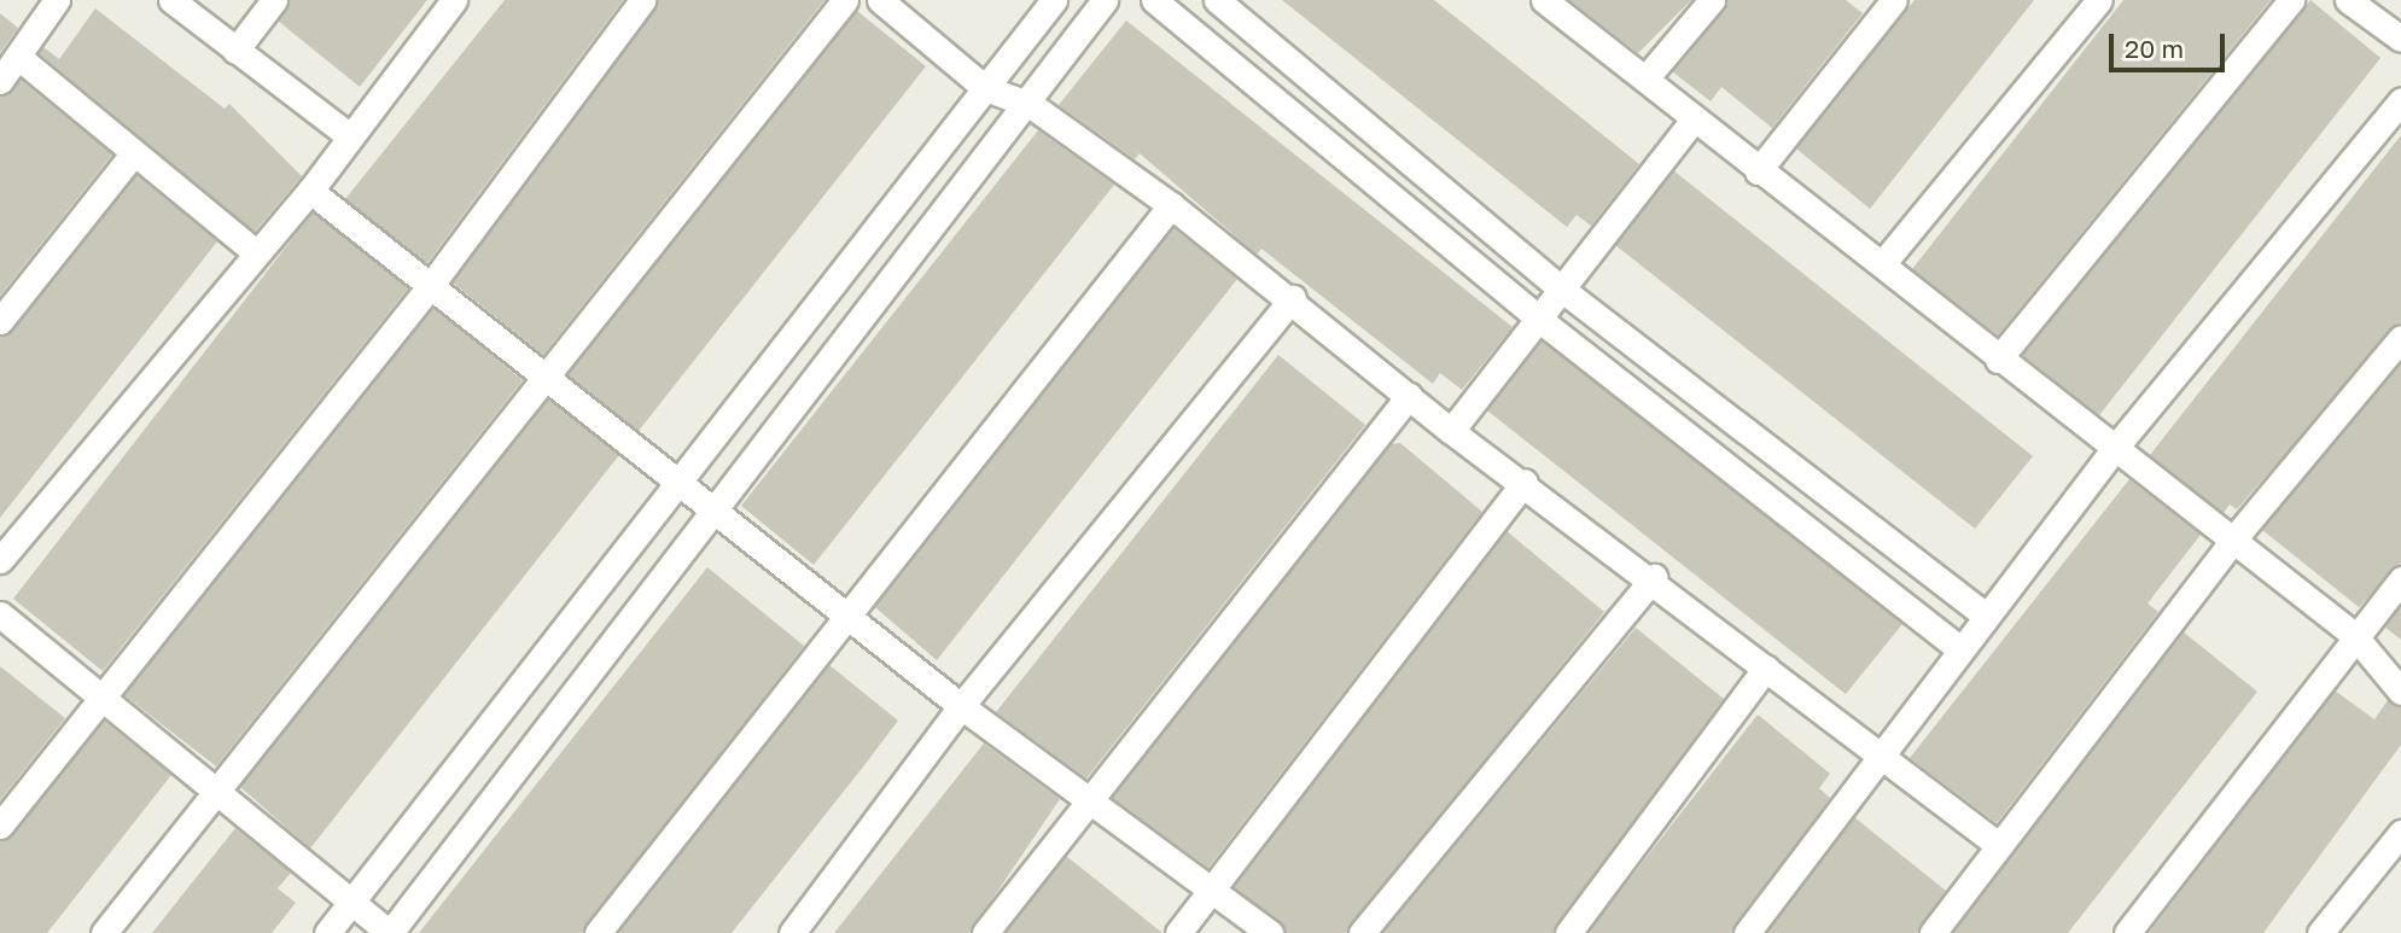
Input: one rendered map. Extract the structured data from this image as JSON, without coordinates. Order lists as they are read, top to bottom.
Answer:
{
  "scale_bar": "20 m"
}
